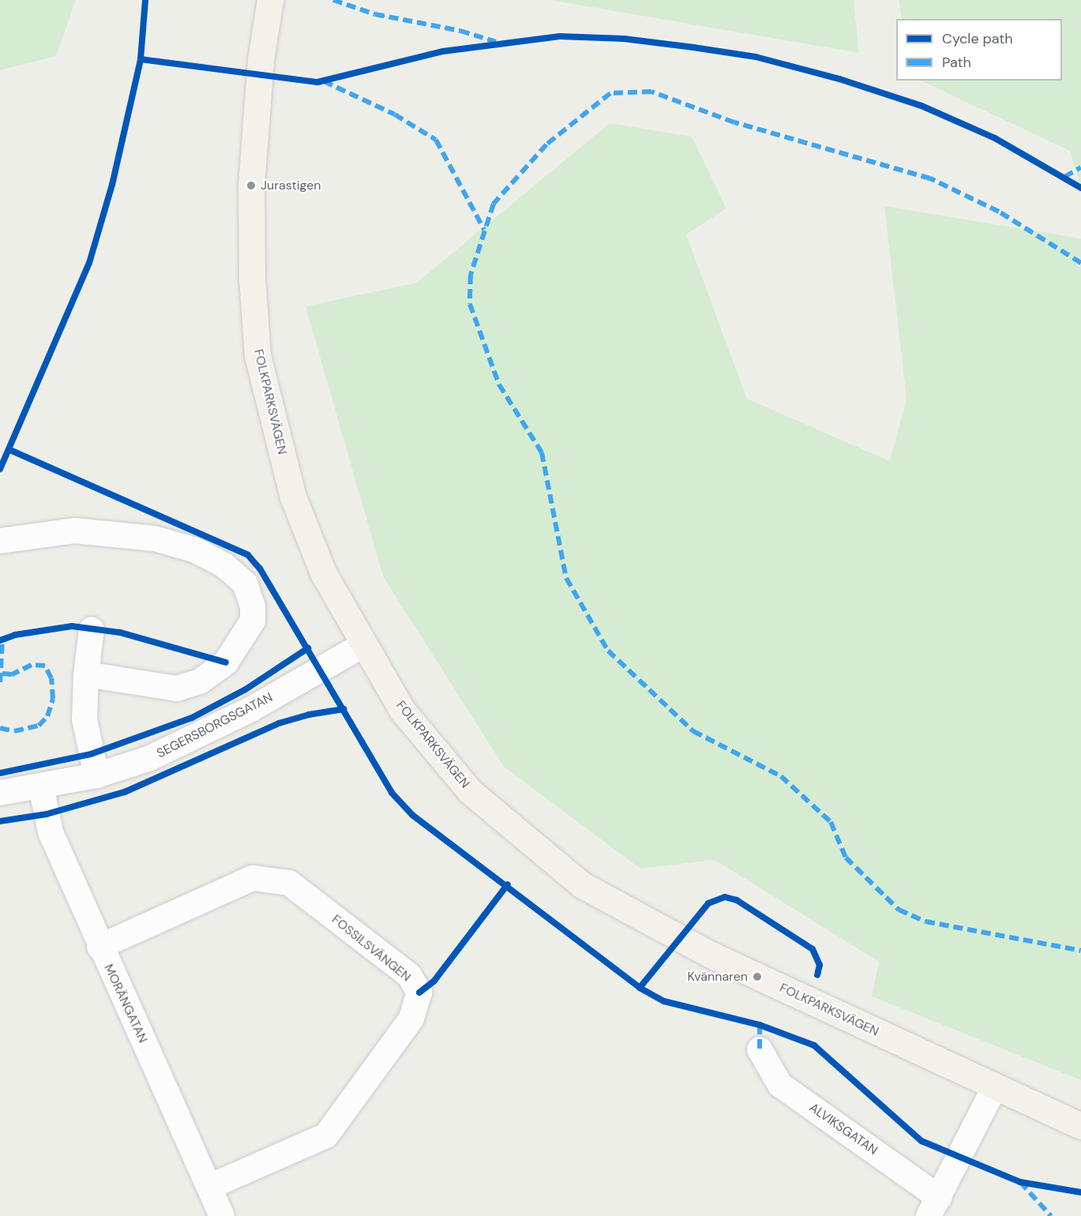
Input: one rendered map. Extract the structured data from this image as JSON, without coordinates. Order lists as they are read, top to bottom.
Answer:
{
  "streets": {
    "main road": ["FOLKPARKSVÄGEN"],
    "street": [
      "SEGERSBORGSGATAN",
      "FOSSILSVÄNGEN",
      "MORÄNGATAN",
      "ALVIKSGATAN"
    ]
  },
  "crossings": [
    ["FOLKPARKSVÄGEN", "SEGERSBORGSGATAN"],
    ["FOLKPARKSVÄGEN", "ALVIKSGATAN"],
    ["SEGERSBORGSGATAN", "MORÄNGATAN"],
    ["FOSSILSVÄNGEN", "MORÄNGATAN"]
  ],
  "places": ["Jurastigen", "Kvännaren"],
  "legend": ["Cycle path", "Path"]
}
